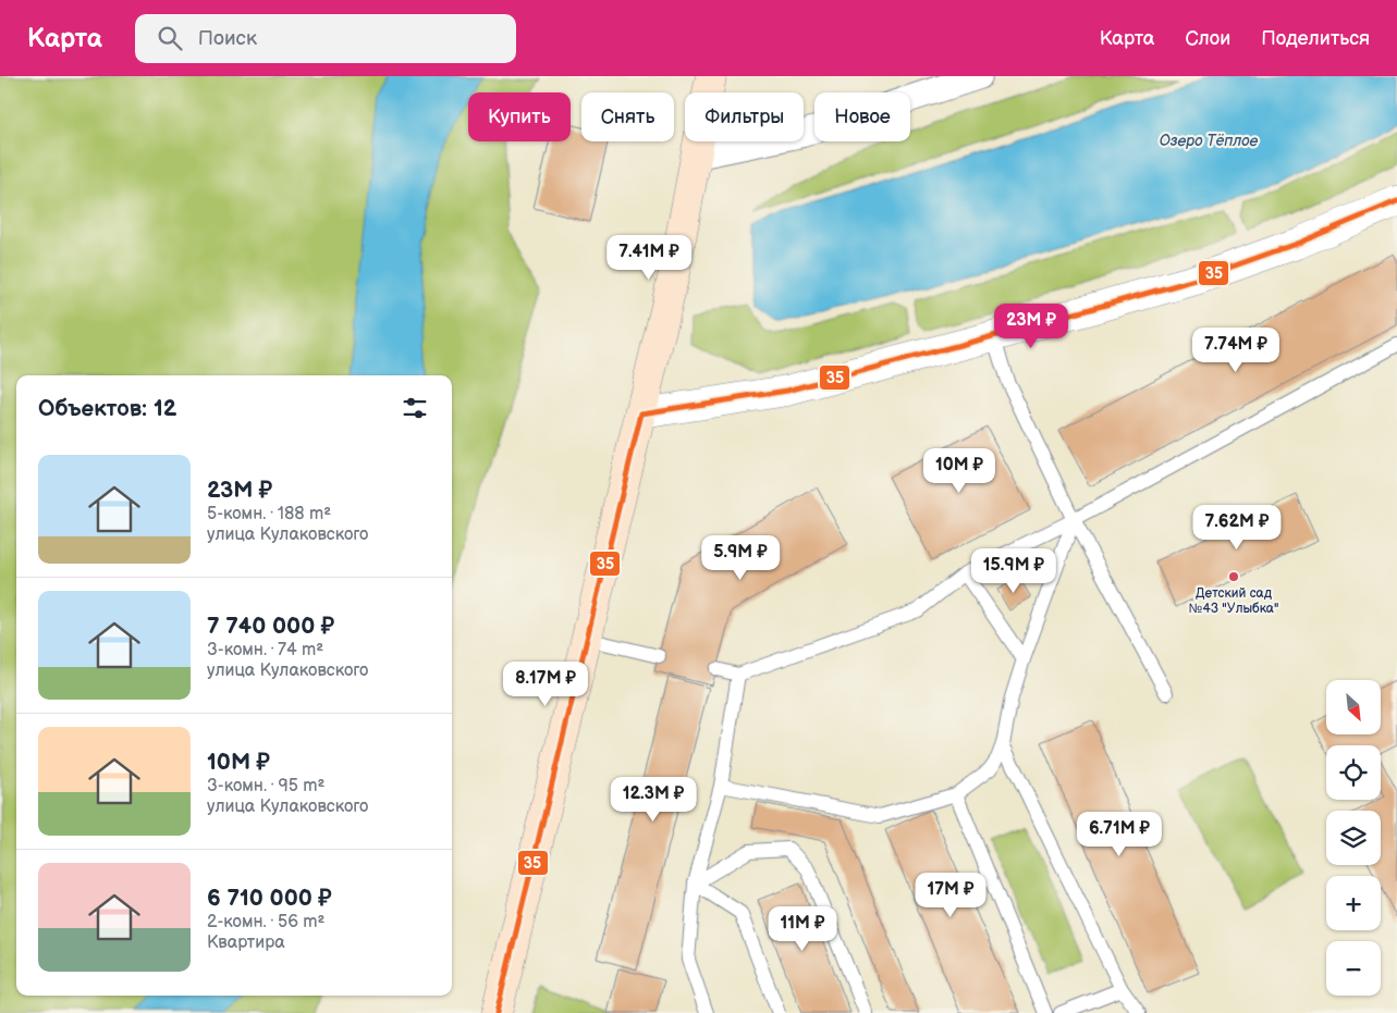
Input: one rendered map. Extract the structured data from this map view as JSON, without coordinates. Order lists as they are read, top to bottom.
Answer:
{
  "water": ["Озеро Тёплое"],
  "places": ["Детский сад №43 \"Улыбка\""],
  "lines": ["transit line 35"],
  "north": "bottom right",
  "page": {
    "header": "Карта",
    "search": "Поиск",
    "nav": ["Карта", "Слои", "Поделиться"],
    "chip": [
      "Купить",
      "Снять",
      "Фильтры",
      "Новое"
    ],
    "price": [
      "7.41M ₽",
      "23M ₽",
      "7.74M ₽",
      "10M ₽",
      "7.62M ₽",
      "5.9M ₽",
      "15.9M ₽",
      "8.17M ₽",
      "12.3M ₽",
      "6.71M ₽",
      "17M ₽",
      "11M ₽"
    ],
    "heading": "Объектов: 12",
    "list": [
      {
        "name": "23M ₽",
        "note": "5-комн. · 188 m² · улица Кулаковского"
      },
      {
        "name": "7 740 000 ₽",
        "note": "3-комн. · 74 m² · улица Кулаковского"
      },
      {
        "name": "10M ₽",
        "note": "3-комн. · 95 m² · улица Кулаковского"
      },
      {
        "name": "6 710 000 ₽",
        "note": "2-комн. · 56 m² · Квартира"
      }
    ],
    "map_buttons": ["+", "−"]
  }
}
